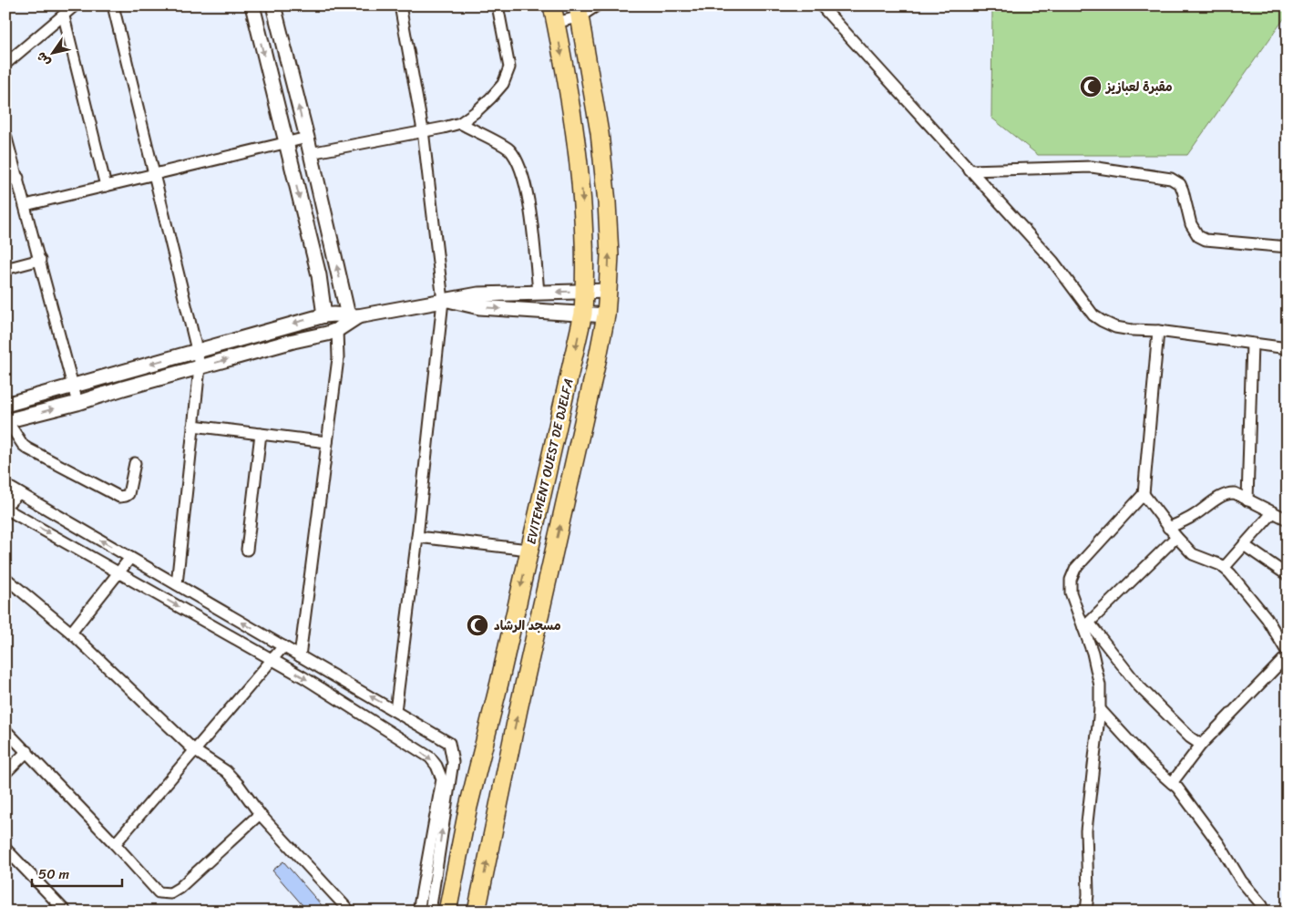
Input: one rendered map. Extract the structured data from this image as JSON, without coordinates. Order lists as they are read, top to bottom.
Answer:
{
  "streets": {
    "highway": ["EVITEMENT OUEST DE DJELFA"]
  },
  "places": {
    "mosque": ["مقبرة لعبازيز", "مسجد الرشاد"]
  },
  "scale_bar": "50 m",
  "north": "bottom left"
}
